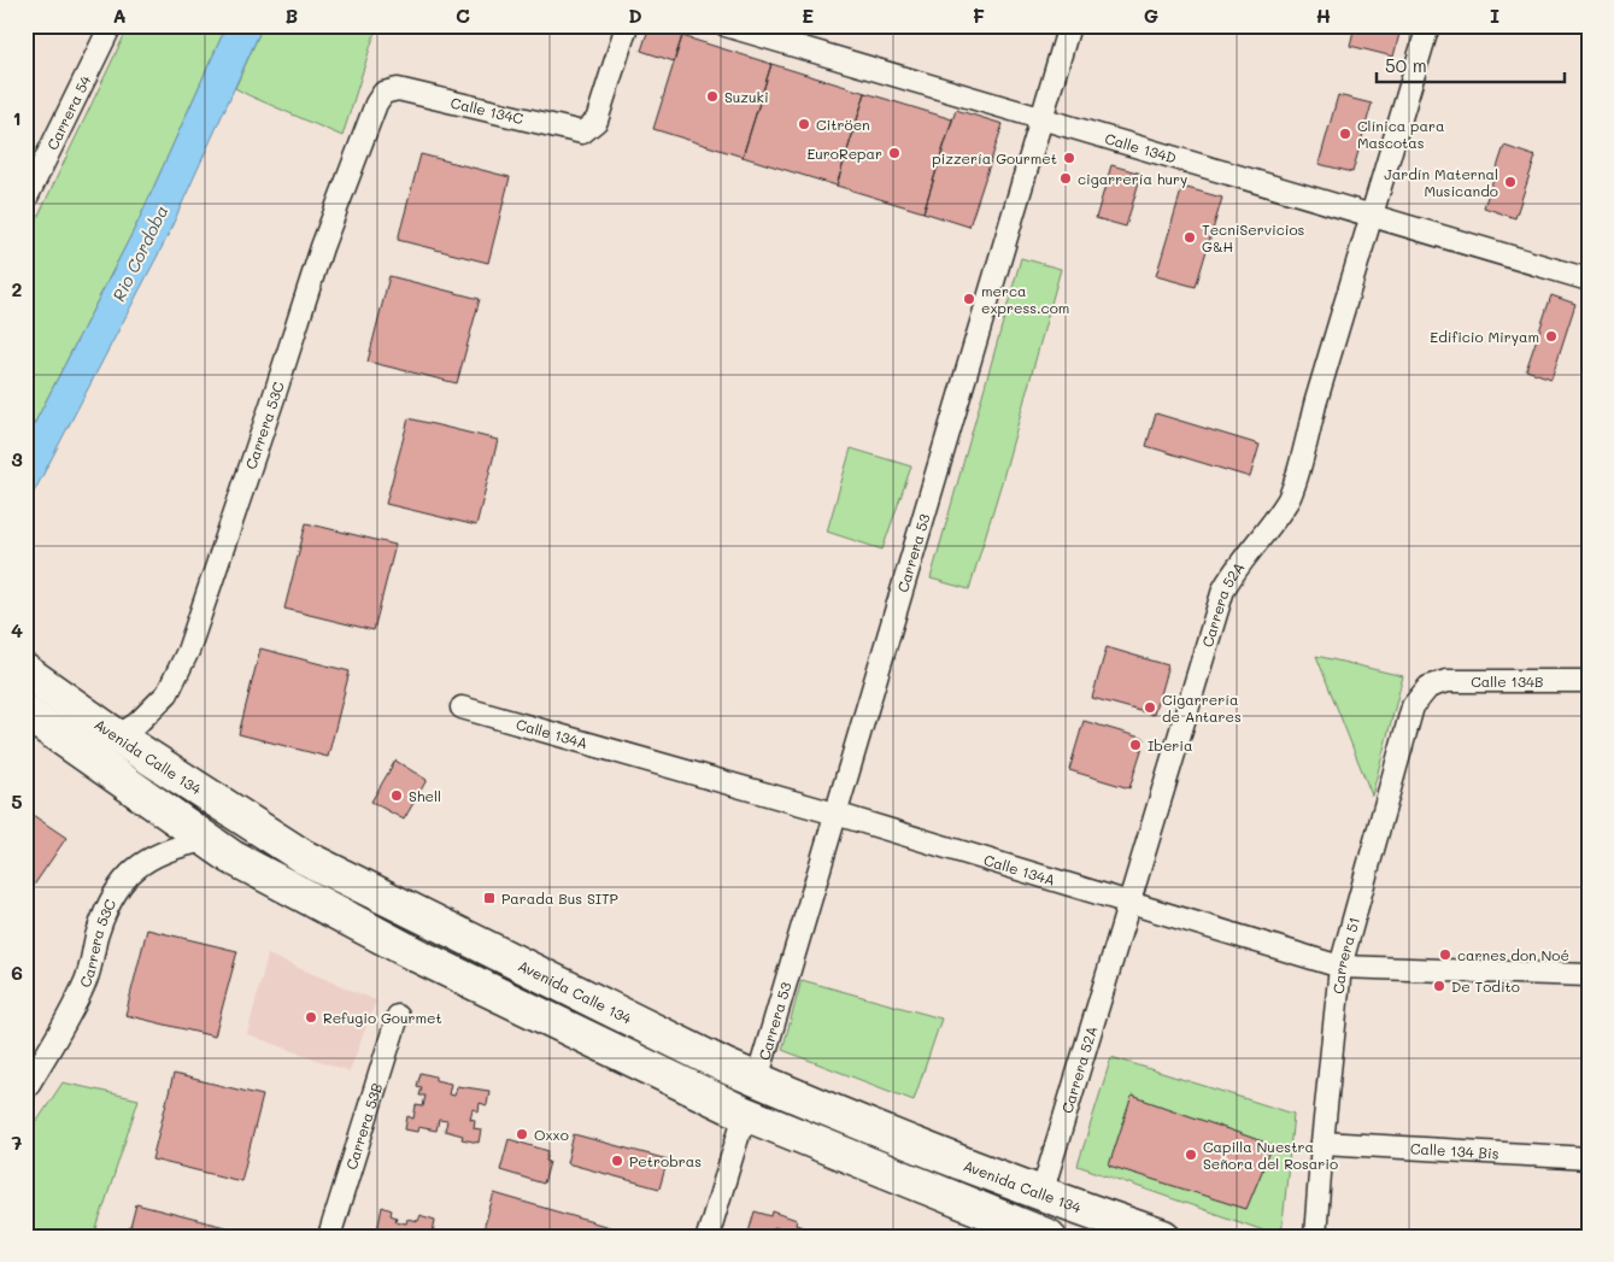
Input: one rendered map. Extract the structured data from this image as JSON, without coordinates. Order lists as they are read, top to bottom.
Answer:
{
  "streets": {
    "main road": ["Avenida Calle 134"],
    "street": [
      "Calle 134C",
      "Carrera 54",
      "Calle 134D",
      "Carrera 53C",
      "Carrera 53",
      "Carrera 52A",
      "Calle 134B",
      "Calle 134A",
      "Carrera 51",
      "Carrera 53B",
      "Calle 134 Bis"
    ]
  },
  "crossings": [
    ["Calle 134C", "Carrera 53C"],
    ["Calle 134D", "Carrera 53"],
    ["Calle 134D", "Carrera 52A"],
    ["Carrera 53C", "Avenida Calle 134"],
    ["Carrera 53", "Calle 134A"],
    ["Carrera 53", "Avenida Calle 134"],
    ["Carrera 52A", "Calle 134A"],
    ["Carrera 52A", "Avenida Calle 134"],
    ["Calle 134B", "Carrera 51"],
    ["Calle 134A", "Carrera 51"],
    ["Carrera 51", "Calle 134 Bis"]
  ],
  "water": ["Rio Cordoba"],
  "places": {
    "other": [
      "Suzuki",
      "Citröen",
      "Clínica para Mascotas",
      "EuroRepar",
      "pizzería Gourmet",
      "cigarrería hury",
      "Jardín Maternal Musicando",
      "TecniServicios G&H",
      "merca express.com",
      "Edificio Miryam",
      "Cigarrería de Antares",
      "Iberia",
      "Shell",
      "carnes don Noé",
      "De Todito",
      "Refugio Gourmet",
      "Oxxo",
      "Capilla Nuestra Señora del Rosario",
      "Petrobras"
    ],
    "transit": ["Parada Bus SITP"]
  },
  "scale_bar": "50 m",
  "grid": {
    "columns": [
      "A",
      "B",
      "C",
      "D",
      "E",
      "F",
      "G",
      "H",
      "I"
    ],
    "rows": [
      "1",
      "2",
      "3",
      "4",
      "5",
      "6",
      "7"
    ]
  }
}
